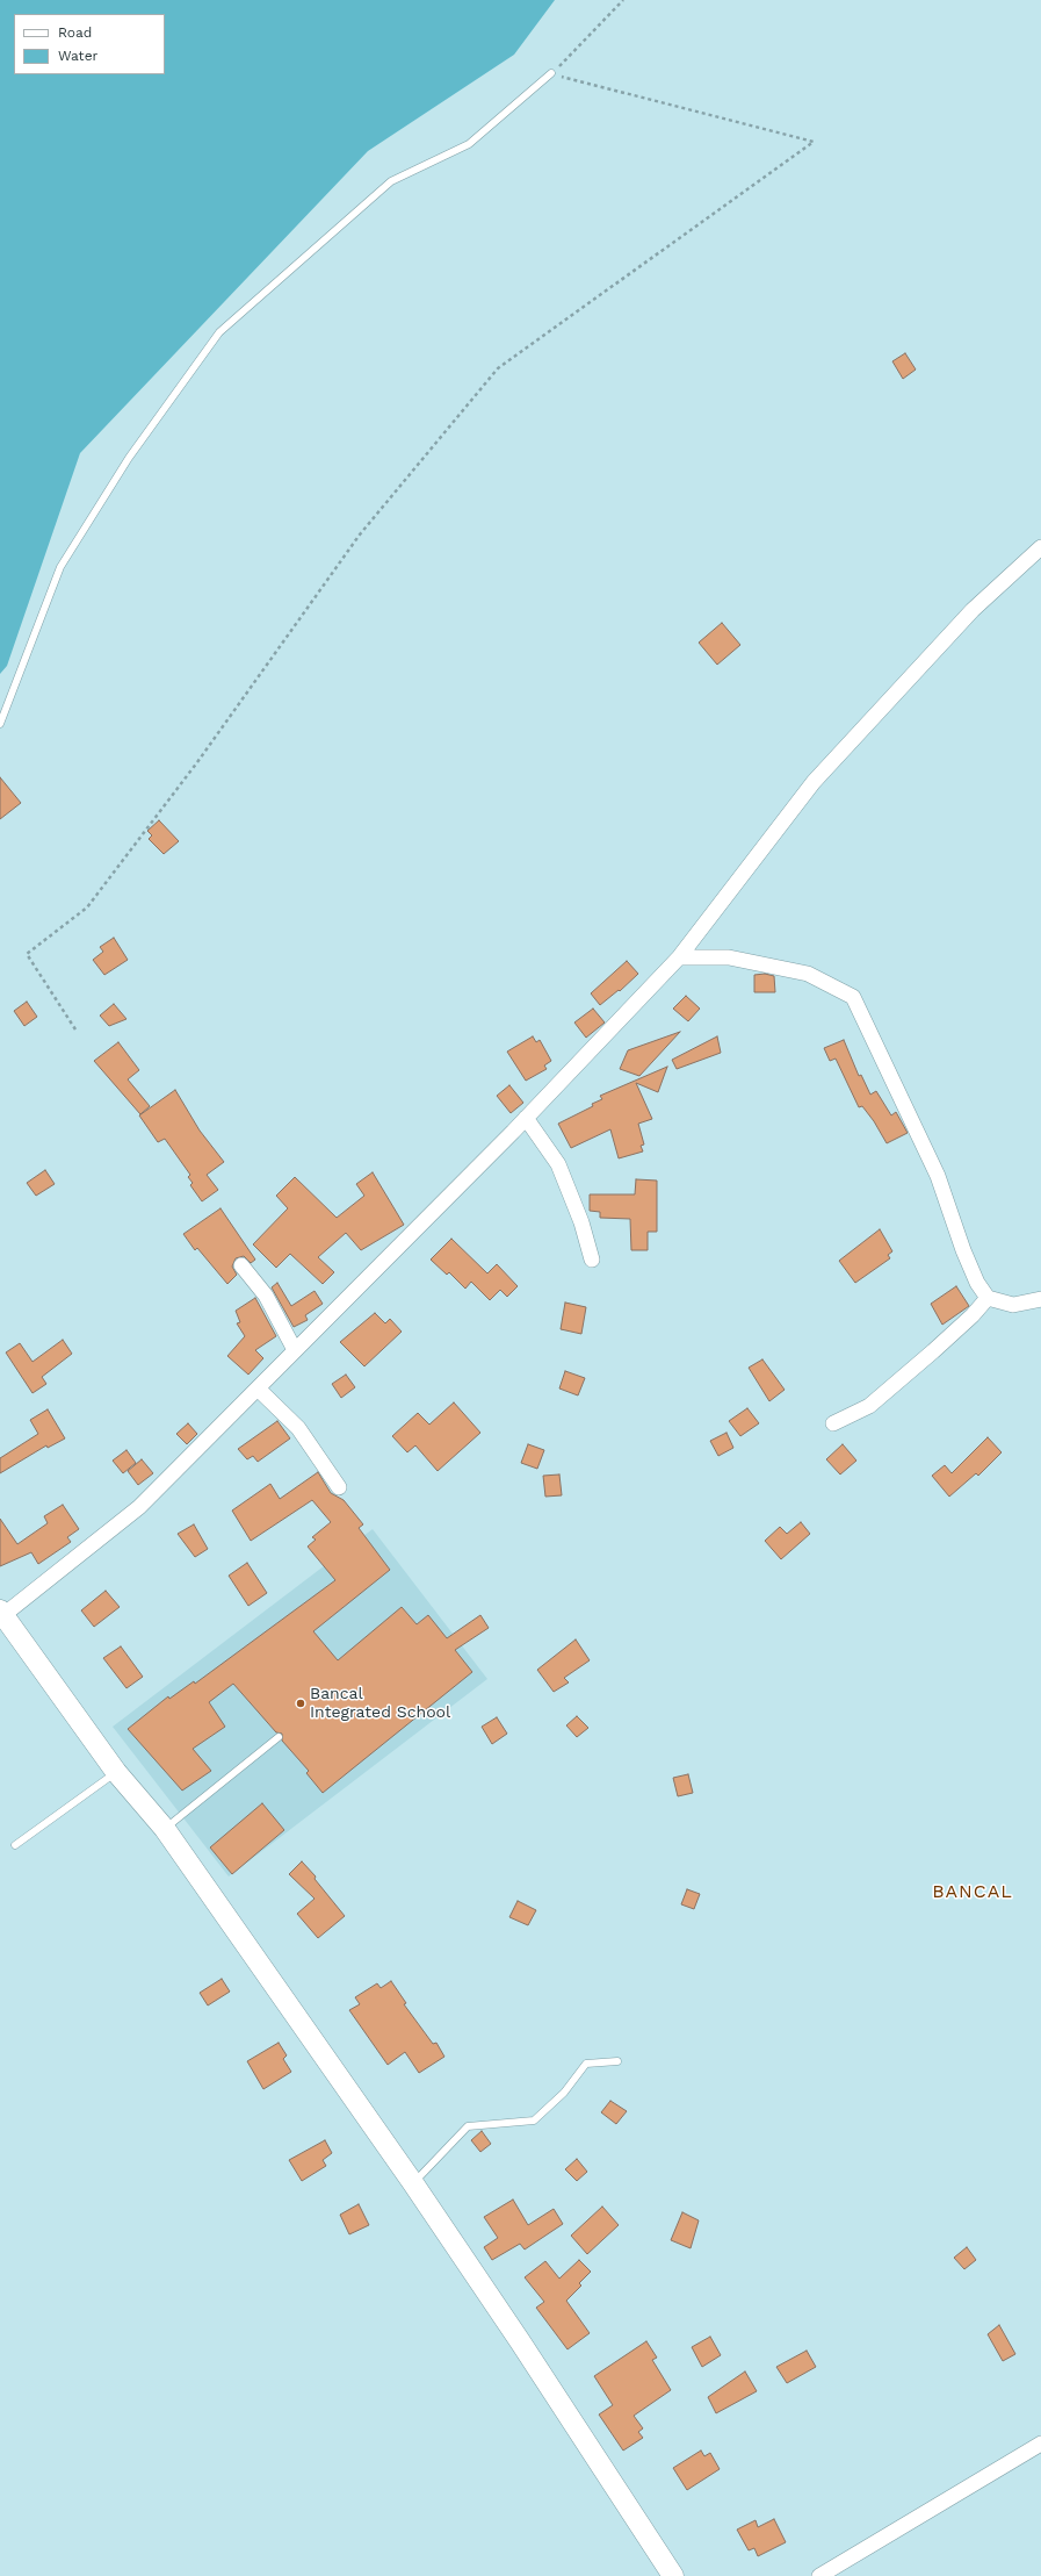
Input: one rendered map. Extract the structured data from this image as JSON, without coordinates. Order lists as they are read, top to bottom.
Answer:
{
  "districts": ["BANCAL"],
  "places": ["Bancal Integrated School"],
  "legend": ["Road", "Water"]
}
